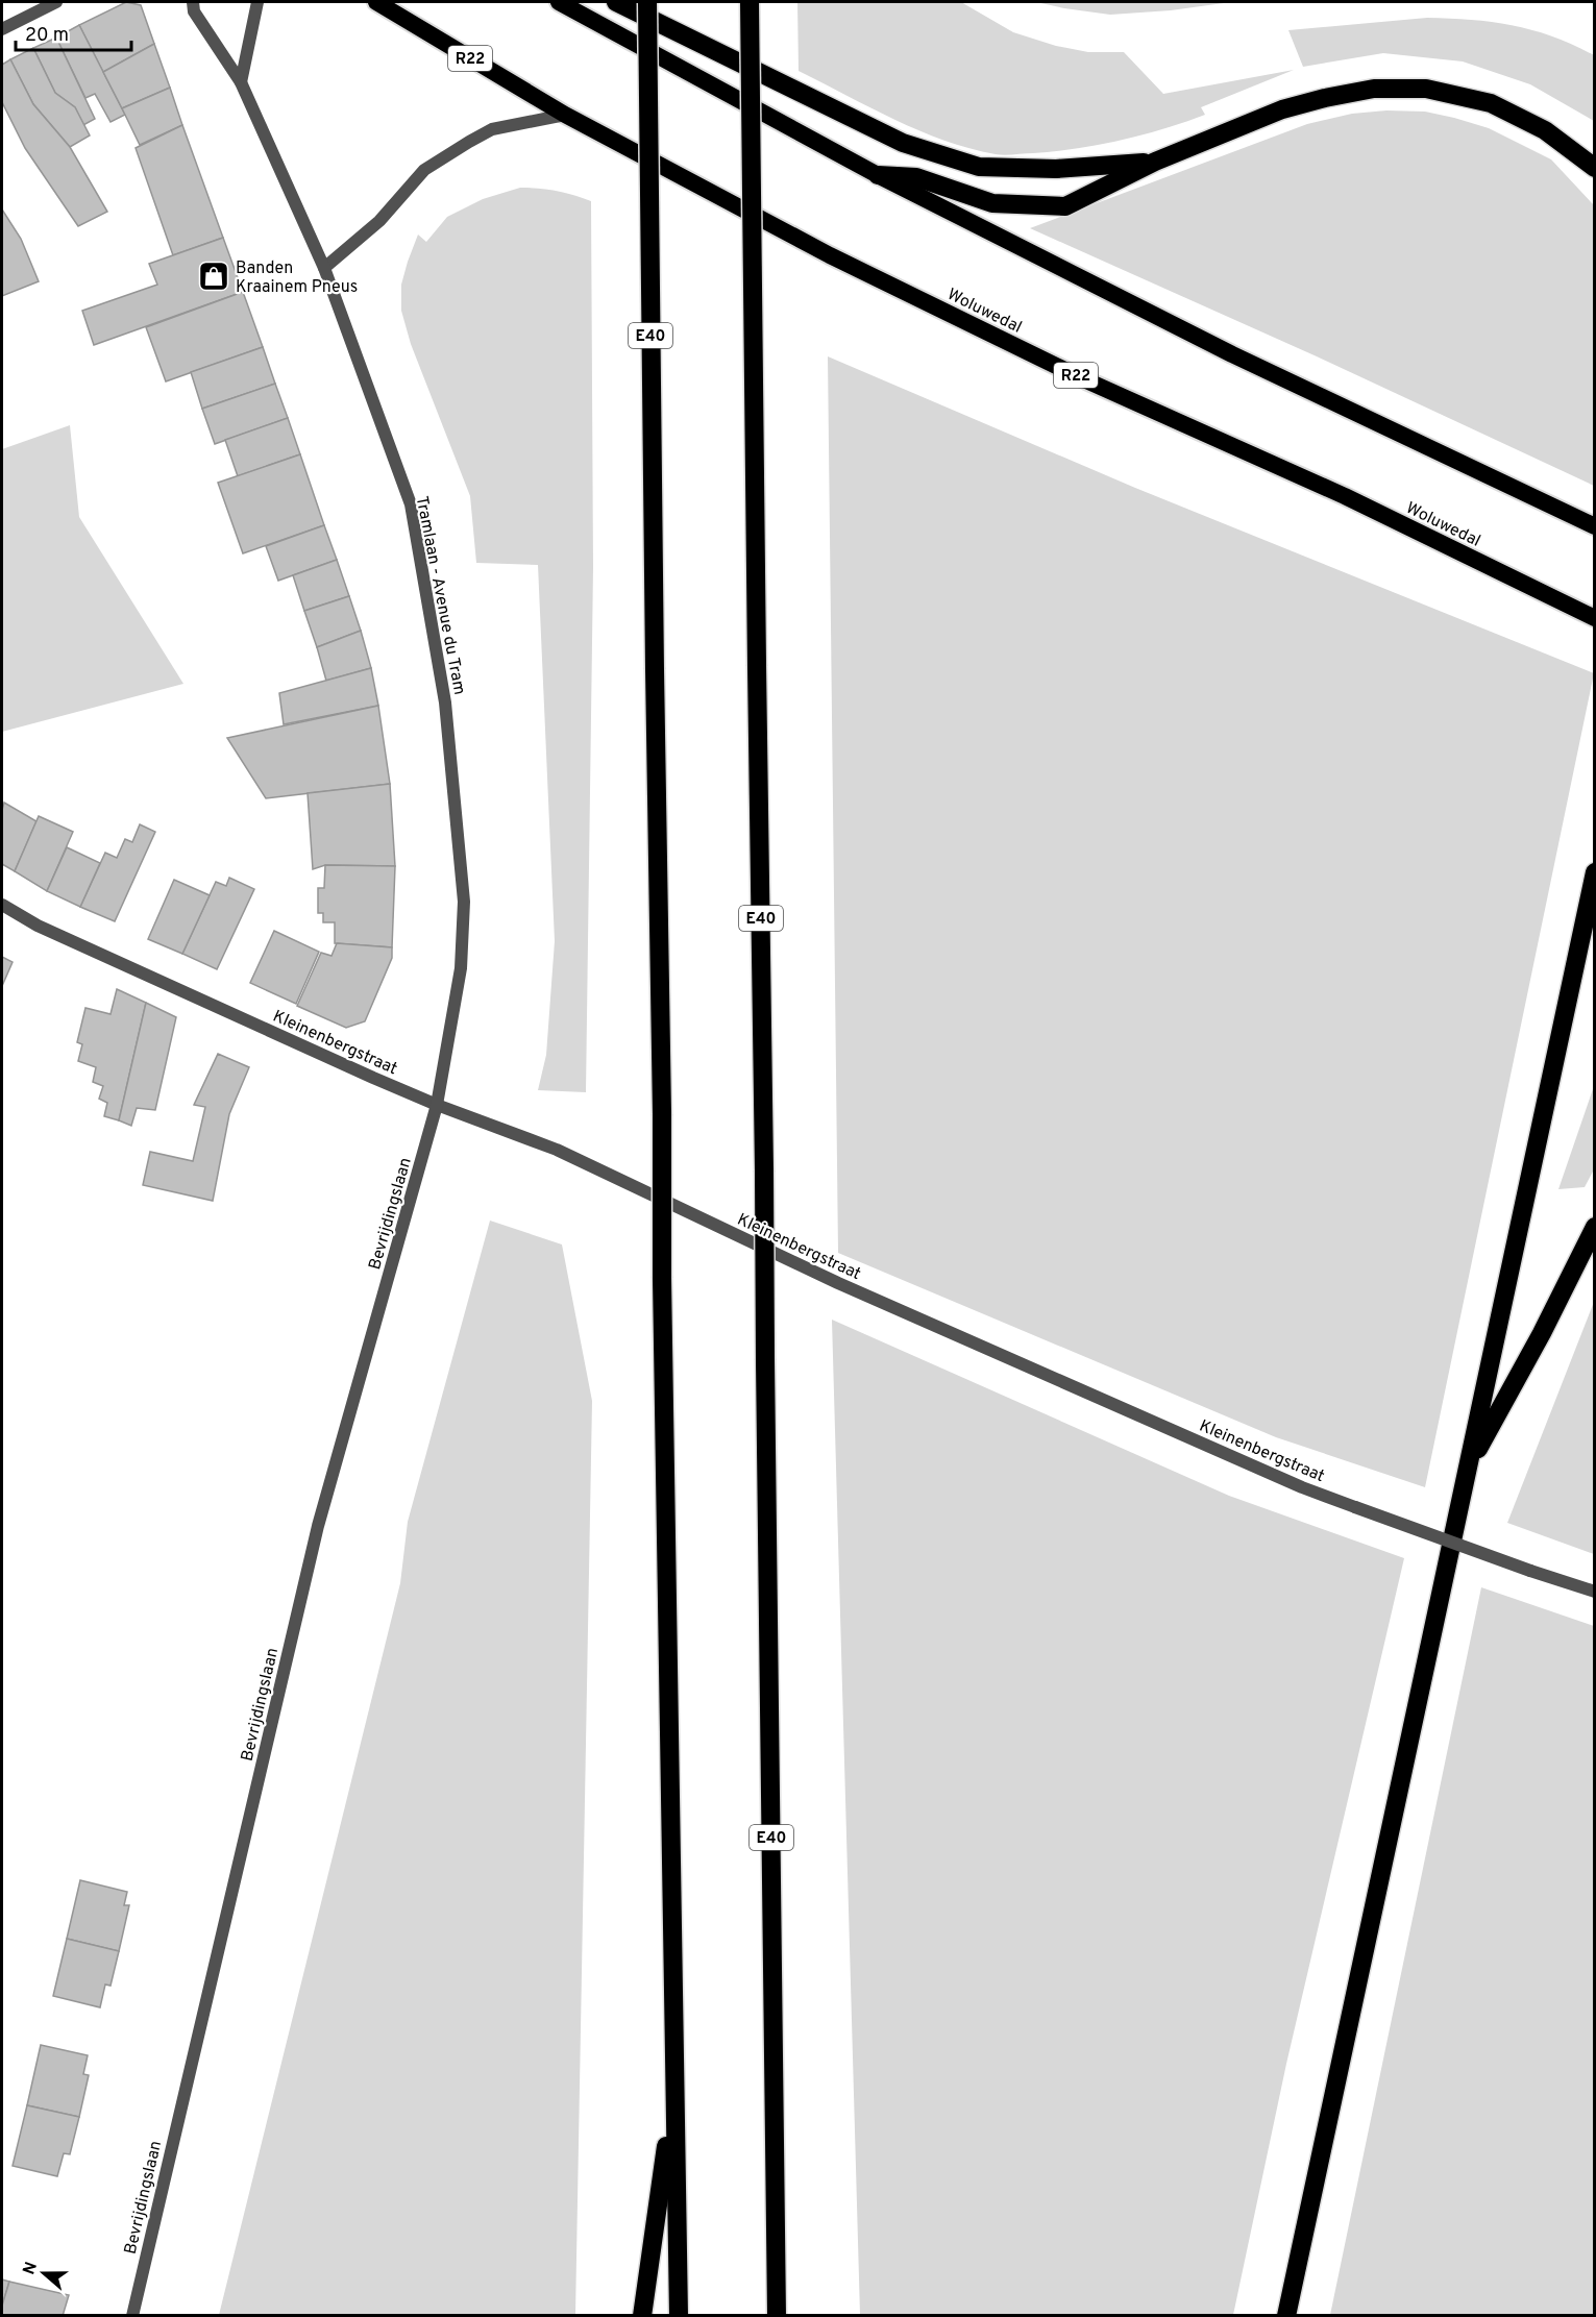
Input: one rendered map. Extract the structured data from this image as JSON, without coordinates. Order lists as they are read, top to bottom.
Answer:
{
  "streets": {
    "highway": ["R22", "Woluwedal", "E40"],
    "street": ["Tramlaan - Avenue du Tram", "Kleinenbergstraat", "Bevrijdingslaan"]
  },
  "crossings": [
    ["Tramlaan - Avenue du Tram", "Kleinenbergstraat"],
    ["Tramlaan - Avenue du Tram", "Bevrijdingslaan"],
    ["Kleinenbergstraat", "Bevrijdingslaan"]
  ],
  "places": {
    "shop": ["Banden Kraainem Pneus"]
  },
  "scale_bar": "20 m",
  "north": "left"
}
